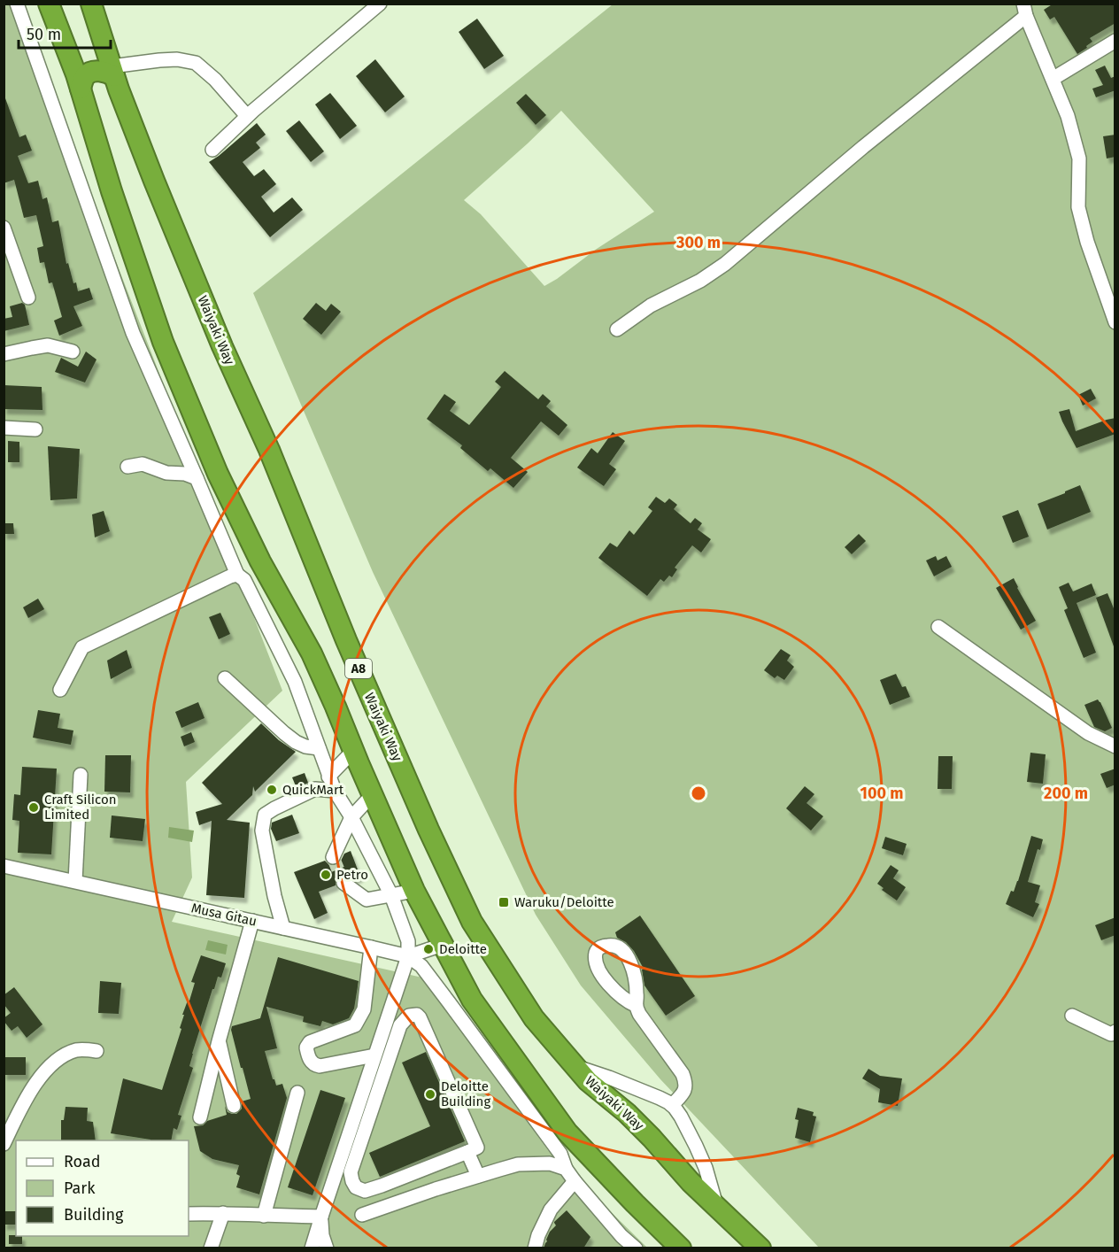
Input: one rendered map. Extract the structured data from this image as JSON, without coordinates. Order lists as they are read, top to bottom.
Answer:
{
  "streets": {
    "highway": ["Waiyaki Way", "A8"],
    "street": ["Musa Gitau"]
  },
  "places": {
    "other": [
      "QuickMart",
      "Craft Silicon Limited",
      "Petro",
      "Deloitte",
      "Deloitte Building"
    ],
    "transit": ["Waruku/Deloitte"]
  },
  "legend": ["Road", "Park", "Building"],
  "scale_bar": "50 m",
  "rings": ["300 m", "100 m", "200 m"]
}
